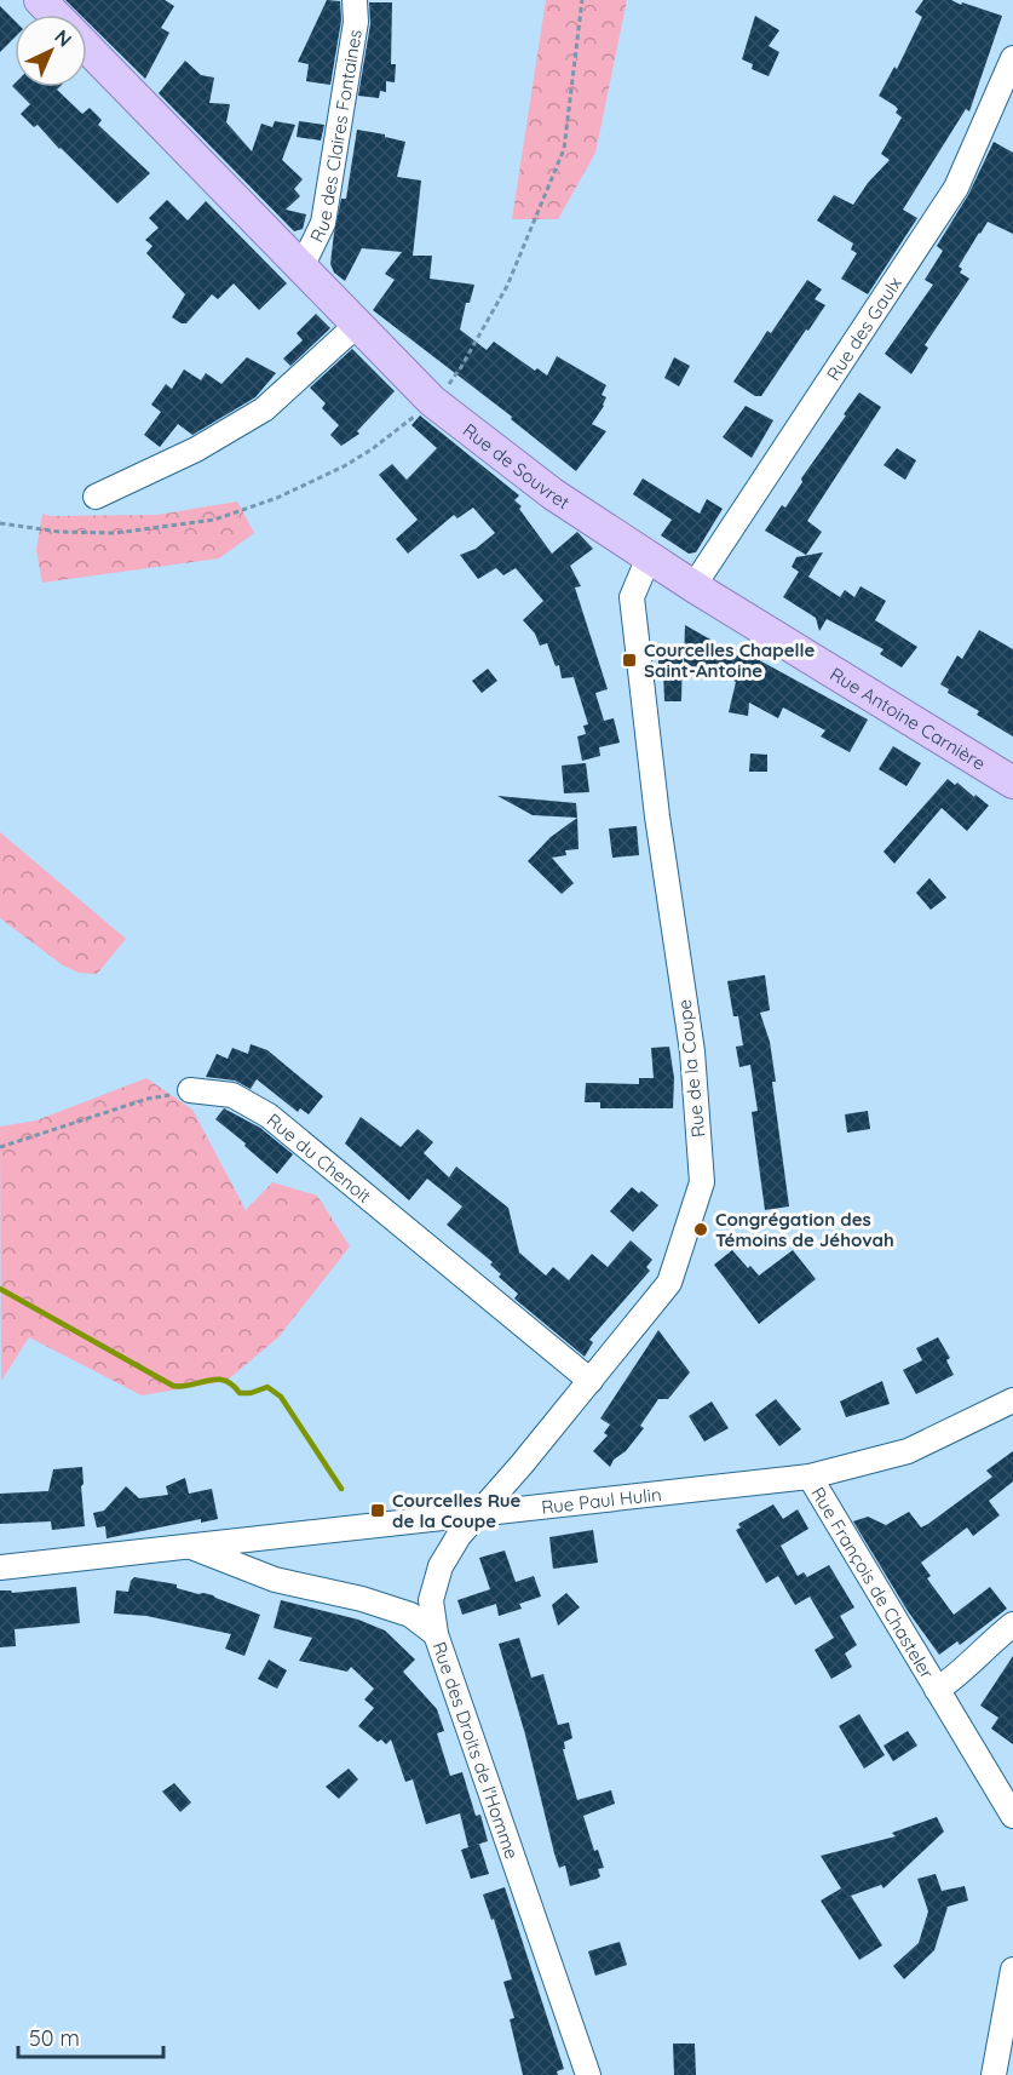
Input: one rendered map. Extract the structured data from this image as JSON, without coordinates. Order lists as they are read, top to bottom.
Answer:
{
  "streets": {
    "main road": ["Rue de Souvret", "Rue Antoine Carnière"],
    "street": [
      "Rue des Claires Fontaines",
      "Rue des Gaulx",
      "Rue de la Coupe",
      "Rue du Chenoit",
      "Rue Paul Hulin",
      "Rue François de Chasteler",
      "Rue des Droits de l'Homme"
    ]
  },
  "crossings": [
    ["Rue des Claires Fontaines", "Rue de Souvret"],
    ["Rue des Gaulx", "Rue de Souvret"],
    ["Rue des Gaulx", "Rue Antoine Carnière"],
    ["Rue de Souvret", "Rue Antoine Carnière"],
    ["Rue de Souvret", "Rue de la Coupe"],
    ["Rue de la Coupe", "Rue du Chenoit"],
    ["Rue de la Coupe", "Rue Paul Hulin"],
    ["Rue de la Coupe", "Rue des Droits de l'Homme"],
    ["Rue Paul Hulin", "Rue François de Chasteler"],
    ["Rue Paul Hulin", "Rue des Droits de l'Homme"]
  ],
  "places": {
    "transit": ["Courcelles Chapelle Saint-Antoine", "Courcelles Rue de la Coupe"],
    "other": ["Congrégation des Témoins de Jéhovah"]
  },
  "scale_bar": "50 m",
  "north": "top right"
}
